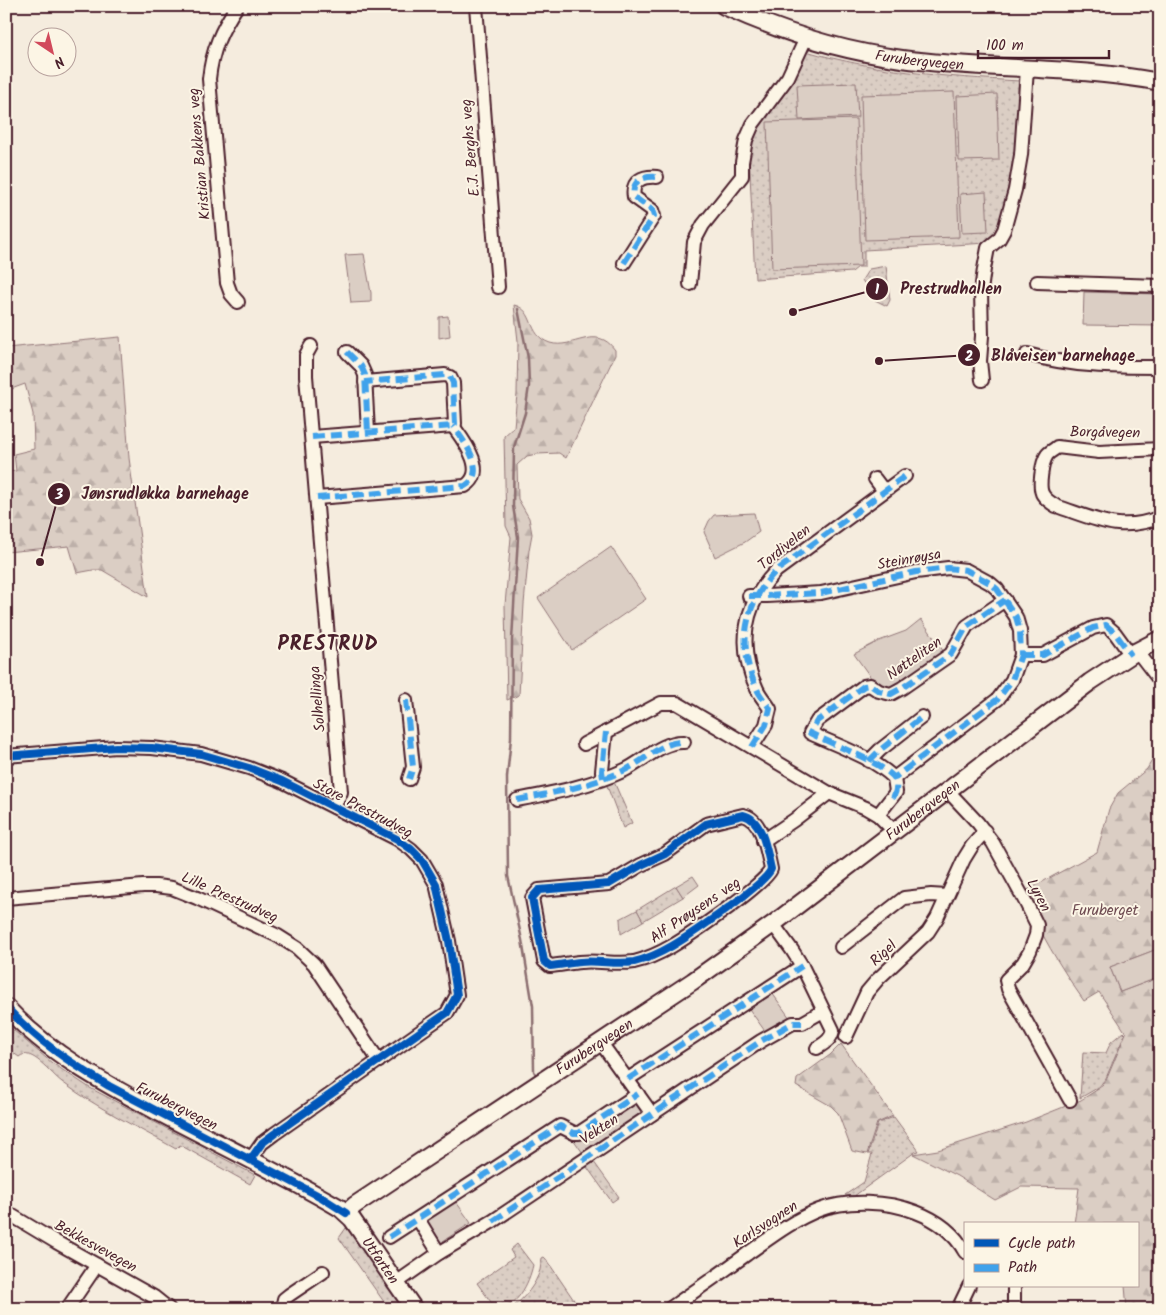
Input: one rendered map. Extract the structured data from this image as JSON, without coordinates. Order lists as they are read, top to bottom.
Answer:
{
  "streets": {
    "main road": ["Furubergvegen", "Utfarten"],
    "street": [
      "E.J. Berghs veg",
      "Kristian Bakkens veg",
      "Borgåvegen",
      "Tordivelen",
      "Steinrøysa",
      "Nøtteliten",
      "Solhellinga",
      "Store Prestrudveg",
      "Lyren",
      "Lille Prestrudveg",
      "Alf Prøysens veg",
      "Rigel",
      "Vekten",
      "Karlsvognen",
      "Bekkesvevegen"
    ]
  },
  "crossings": [
    ["Furubergvegen", "Store Prestrudveg"],
    ["Furubergvegen", "Lyren"],
    ["Furubergvegen", "Utfarten"],
    ["Tordivelen", "Steinrøysa"],
    ["Steinrøysa", "Nøtteliten"],
    ["Solhellinga", "Store Prestrudveg"],
    ["Store Prestrudveg", "Lille Prestrudveg"],
    ["Lyren", "Rigel"],
    ["Vekten", "Utfarten"]
  ],
  "districts": ["PRESTRUD"],
  "parks": ["Furuberget"],
  "places": ["Prestrudhallen", "Blåveisen barnehage", "Jønsrudløkka barnehage"],
  "legend": ["Cycle path", "Path"],
  "scale_bar": "100 m",
  "north": "bottom right"
}
